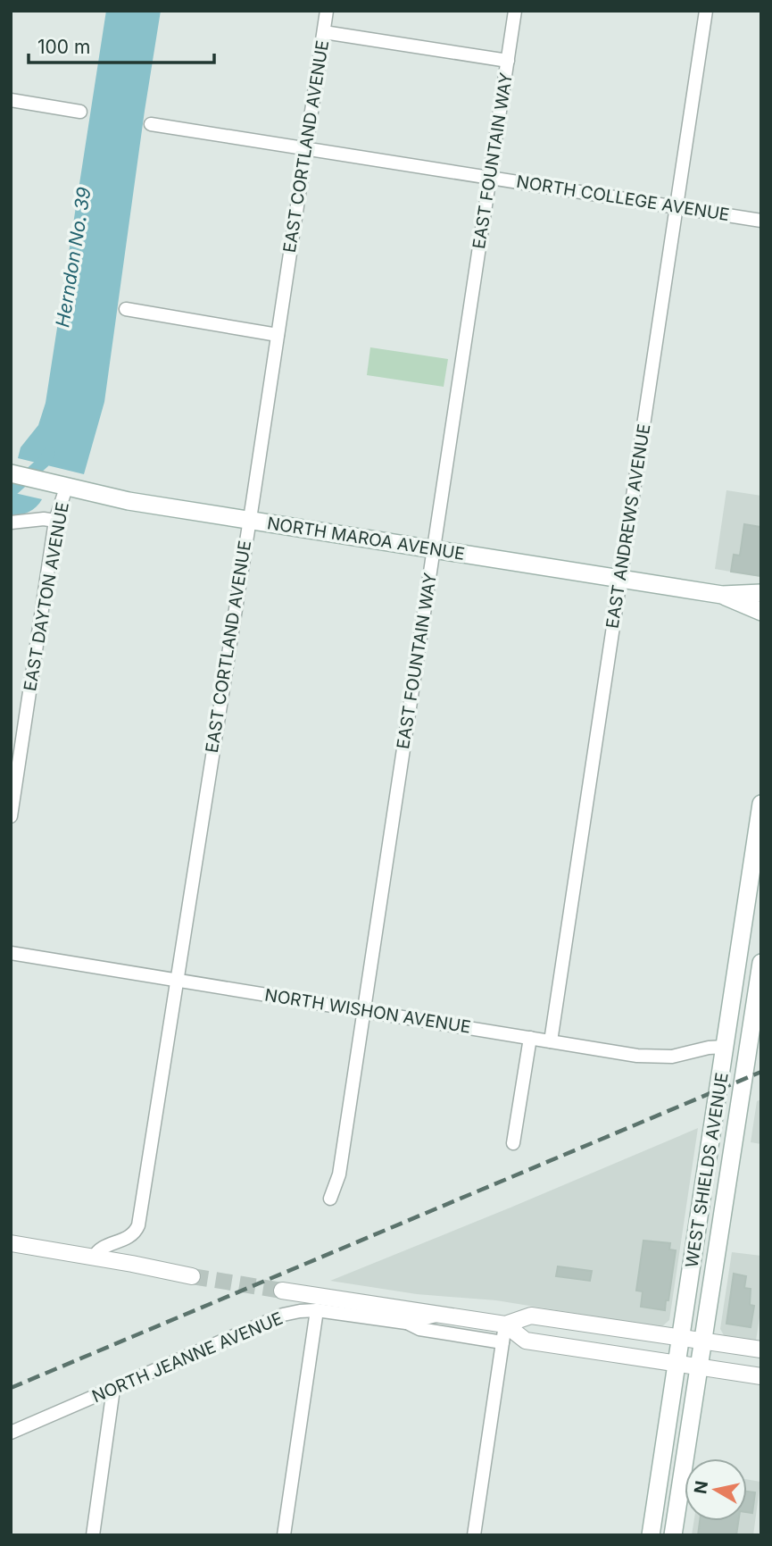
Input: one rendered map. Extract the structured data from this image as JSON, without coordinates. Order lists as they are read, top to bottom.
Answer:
{
  "streets": {
    "main road": ["NORTH MAROA AVENUE", "WEST SHIELDS AVENUE"],
    "street": [
      "EAST CORTLAND AVENUE",
      "EAST FOUNTAIN WAY",
      "NORTH COLLEGE AVENUE",
      "EAST ANDREWS AVENUE",
      "EAST DAYTON AVENUE",
      "NORTH WISHON AVENUE",
      "NORTH JEANNE AVENUE"
    ]
  },
  "crossings": [
    ["EAST CORTLAND AVENUE", "NORTH COLLEGE AVENUE"],
    ["EAST CORTLAND AVENUE", "NORTH MAROA AVENUE"],
    ["EAST CORTLAND AVENUE", "NORTH WISHON AVENUE"],
    ["EAST FOUNTAIN WAY", "NORTH COLLEGE AVENUE"],
    ["EAST FOUNTAIN WAY", "NORTH MAROA AVENUE"],
    ["EAST FOUNTAIN WAY", "NORTH WISHON AVENUE"],
    ["NORTH COLLEGE AVENUE", "EAST ANDREWS AVENUE"],
    ["EAST ANDREWS AVENUE", "NORTH MAROA AVENUE"],
    ["EAST ANDREWS AVENUE", "NORTH WISHON AVENUE"],
    ["NORTH MAROA AVENUE", "EAST DAYTON AVENUE"],
    ["NORTH WISHON AVENUE", "WEST SHIELDS AVENUE"]
  ],
  "water": ["Herndon No. 39"],
  "scale_bar": "100 m",
  "north": "left"
}
